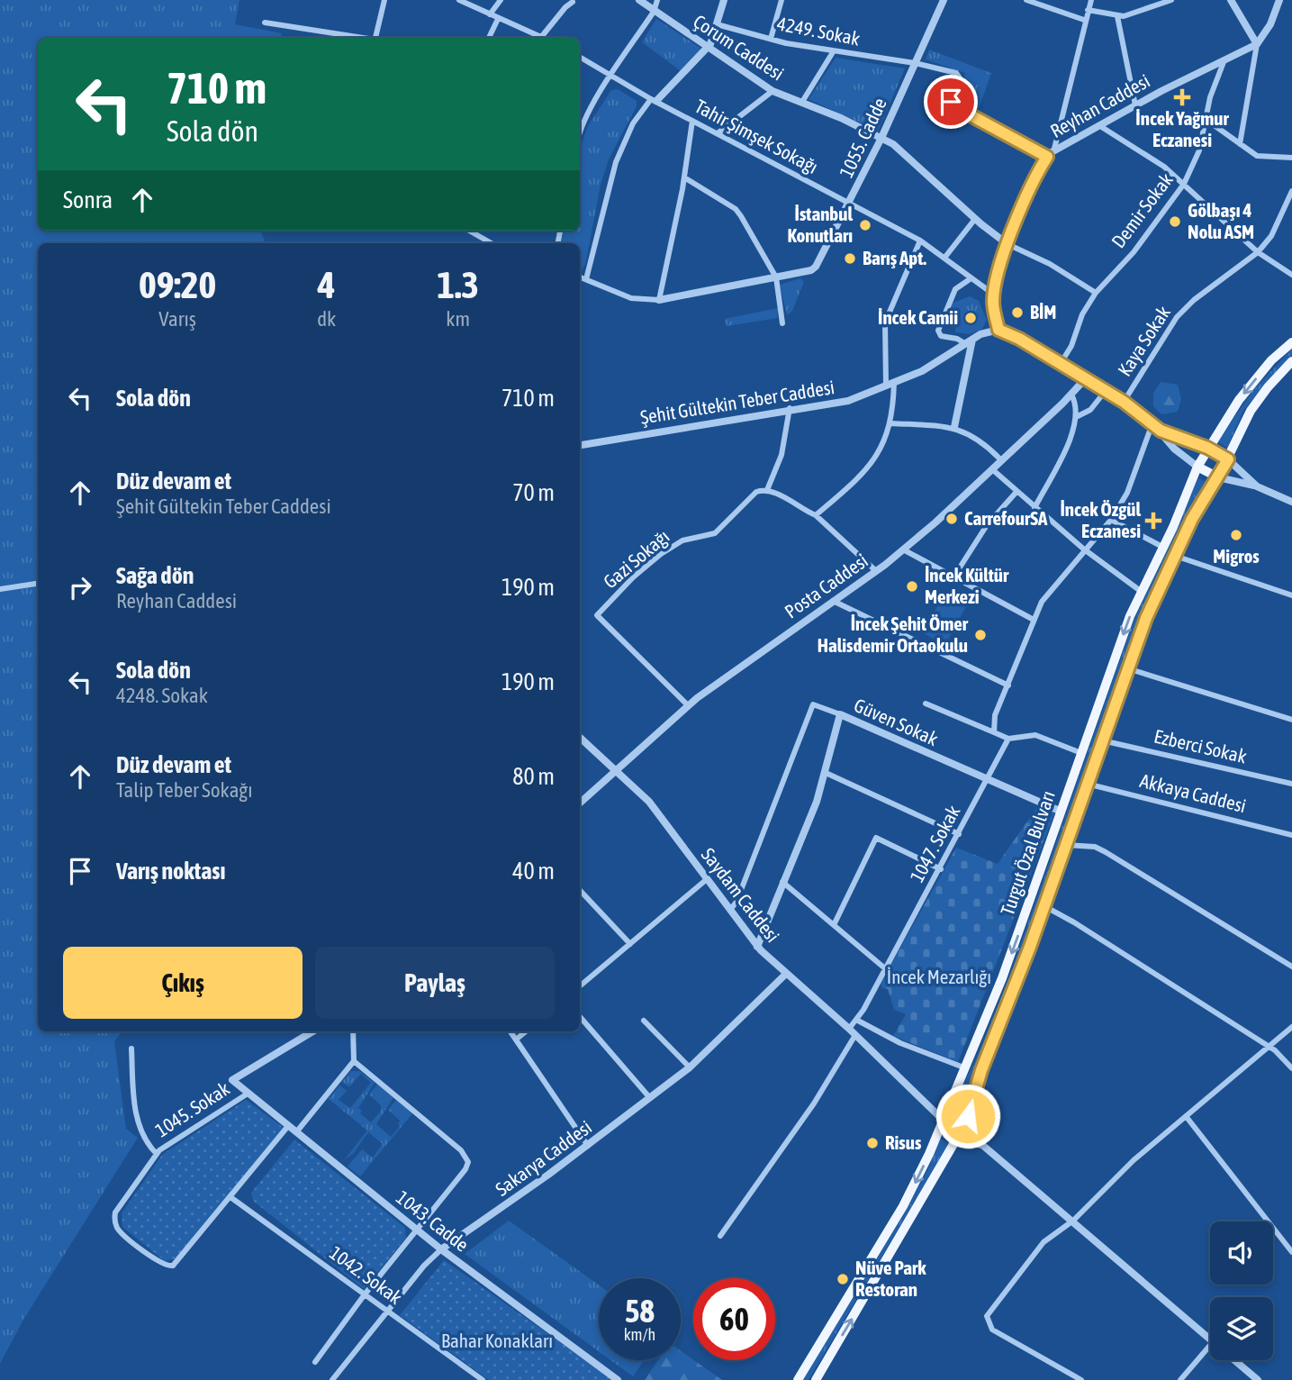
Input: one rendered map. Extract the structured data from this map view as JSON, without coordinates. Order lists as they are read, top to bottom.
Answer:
{
  "streets": {
    "main road": ["Turgut Özal Bulvarı"],
    "street": [
      "4249. Sokak",
      "Çorum Caddesi",
      "Reyhan Caddesi",
      "Tahir Şimşek Sokağı",
      "1055. Cadde",
      "Demir Sokak",
      "Kaya Sokak",
      "Şehit Gültekin Teber Caddesi",
      "Gazi Sokağı",
      "Posta Caddesi",
      "Güven Sokak",
      "Ezberci Sokak",
      "Akkaya Caddesi",
      "1047. Sokak",
      "Saydam Caddesi",
      "1045. Sokak",
      "Sakarya Caddesi",
      "1043. Cadde",
      "1042. Sokak"
    ]
  },
  "crossings": [
    ["4249. Sokak", "Reyhan Caddesi"],
    ["4249. Sokak", "1055. Cadde"],
    ["Çorum Caddesi", "Reyhan Caddesi"],
    ["Çorum Caddesi", "1055. Cadde"],
    ["Reyhan Caddesi", "Tahir Şimşek Sokağı"],
    ["Reyhan Caddesi", "Demir Sokak"],
    ["Reyhan Caddesi", "Şehit Gültekin Teber Caddesi"],
    ["Tahir Şimşek Sokağı", "1055. Cadde"],
    ["Gazi Sokağı", "Posta Caddesi"],
    ["Posta Caddesi", "Saydam Caddesi"],
    ["Güven Sokak", "1047. Sokak"],
    ["Güven Sokak", "Turgut Özal Bulvarı"],
    ["Güven Sokak", "Saydam Caddesi"],
    ["Ezberci Sokak", "Turgut Özal Bulvarı"],
    ["Akkaya Caddesi", "Turgut Özal Bulvarı"],
    ["1047. Sokak", "Saydam Caddesi"],
    ["Turgut Özal Bulvarı", "Saydam Caddesi"],
    ["Saydam Caddesi", "Sakarya Caddesi"],
    ["1045. Sokak", "1043. Cadde"],
    ["1045. Sokak", "1042. Sokak"],
    ["Sakarya Caddesi", "1043. Cadde"],
    ["Sakarya Caddesi", "1042. Sokak"]
  ],
  "parks": ["İncek Mezarlığı", "Bahar Konakları"],
  "places": {
    "health": ["İncek Yağmur Eczanesi", "İncek Özgül Eczanesi"],
    "other": [
      "Gölbaşı 4 Nolu ASM",
      "İstanbul Konutları",
      "Barış Apt.",
      "BİM",
      "İncek Camii",
      "CarrefourSA",
      "Migros",
      "İncek Kültür Merkezi",
      "İncek Şehit Ömer Halisdemir Ortaokulu",
      "Risus",
      "Nüve Park Restoran"
    ]
  },
  "page": {
    "turn": ["710 m", "Sola dön"],
    "then": "Sonra",
    "eta": [
      "09:20",
      "Varış",
      "4",
      "dk",
      "1.3",
      "km"
    ],
    "list": [
      {
        "name": "Sola dön",
        "value": "710 m"
      },
      {
        "name": "Düz devam et",
        "note": "Şehit Gültekin Teber Caddesi",
        "value": "70 m"
      },
      {
        "name": "Sağa dön",
        "note": "Reyhan Caddesi",
        "value": "190 m"
      },
      {
        "name": "Sola dön",
        "note": "4248. Sokak",
        "value": "190 m"
      },
      {
        "name": "Düz devam et",
        "note": "Talip Teber Sokağı",
        "value": "80 m"
      },
      {
        "name": "Varış noktası",
        "value": "40 m"
      }
    ],
    "buttons": ["Çıkış", "Paylaş"],
    "speed": "58 km/h",
    "limit": "60"
  }
}
